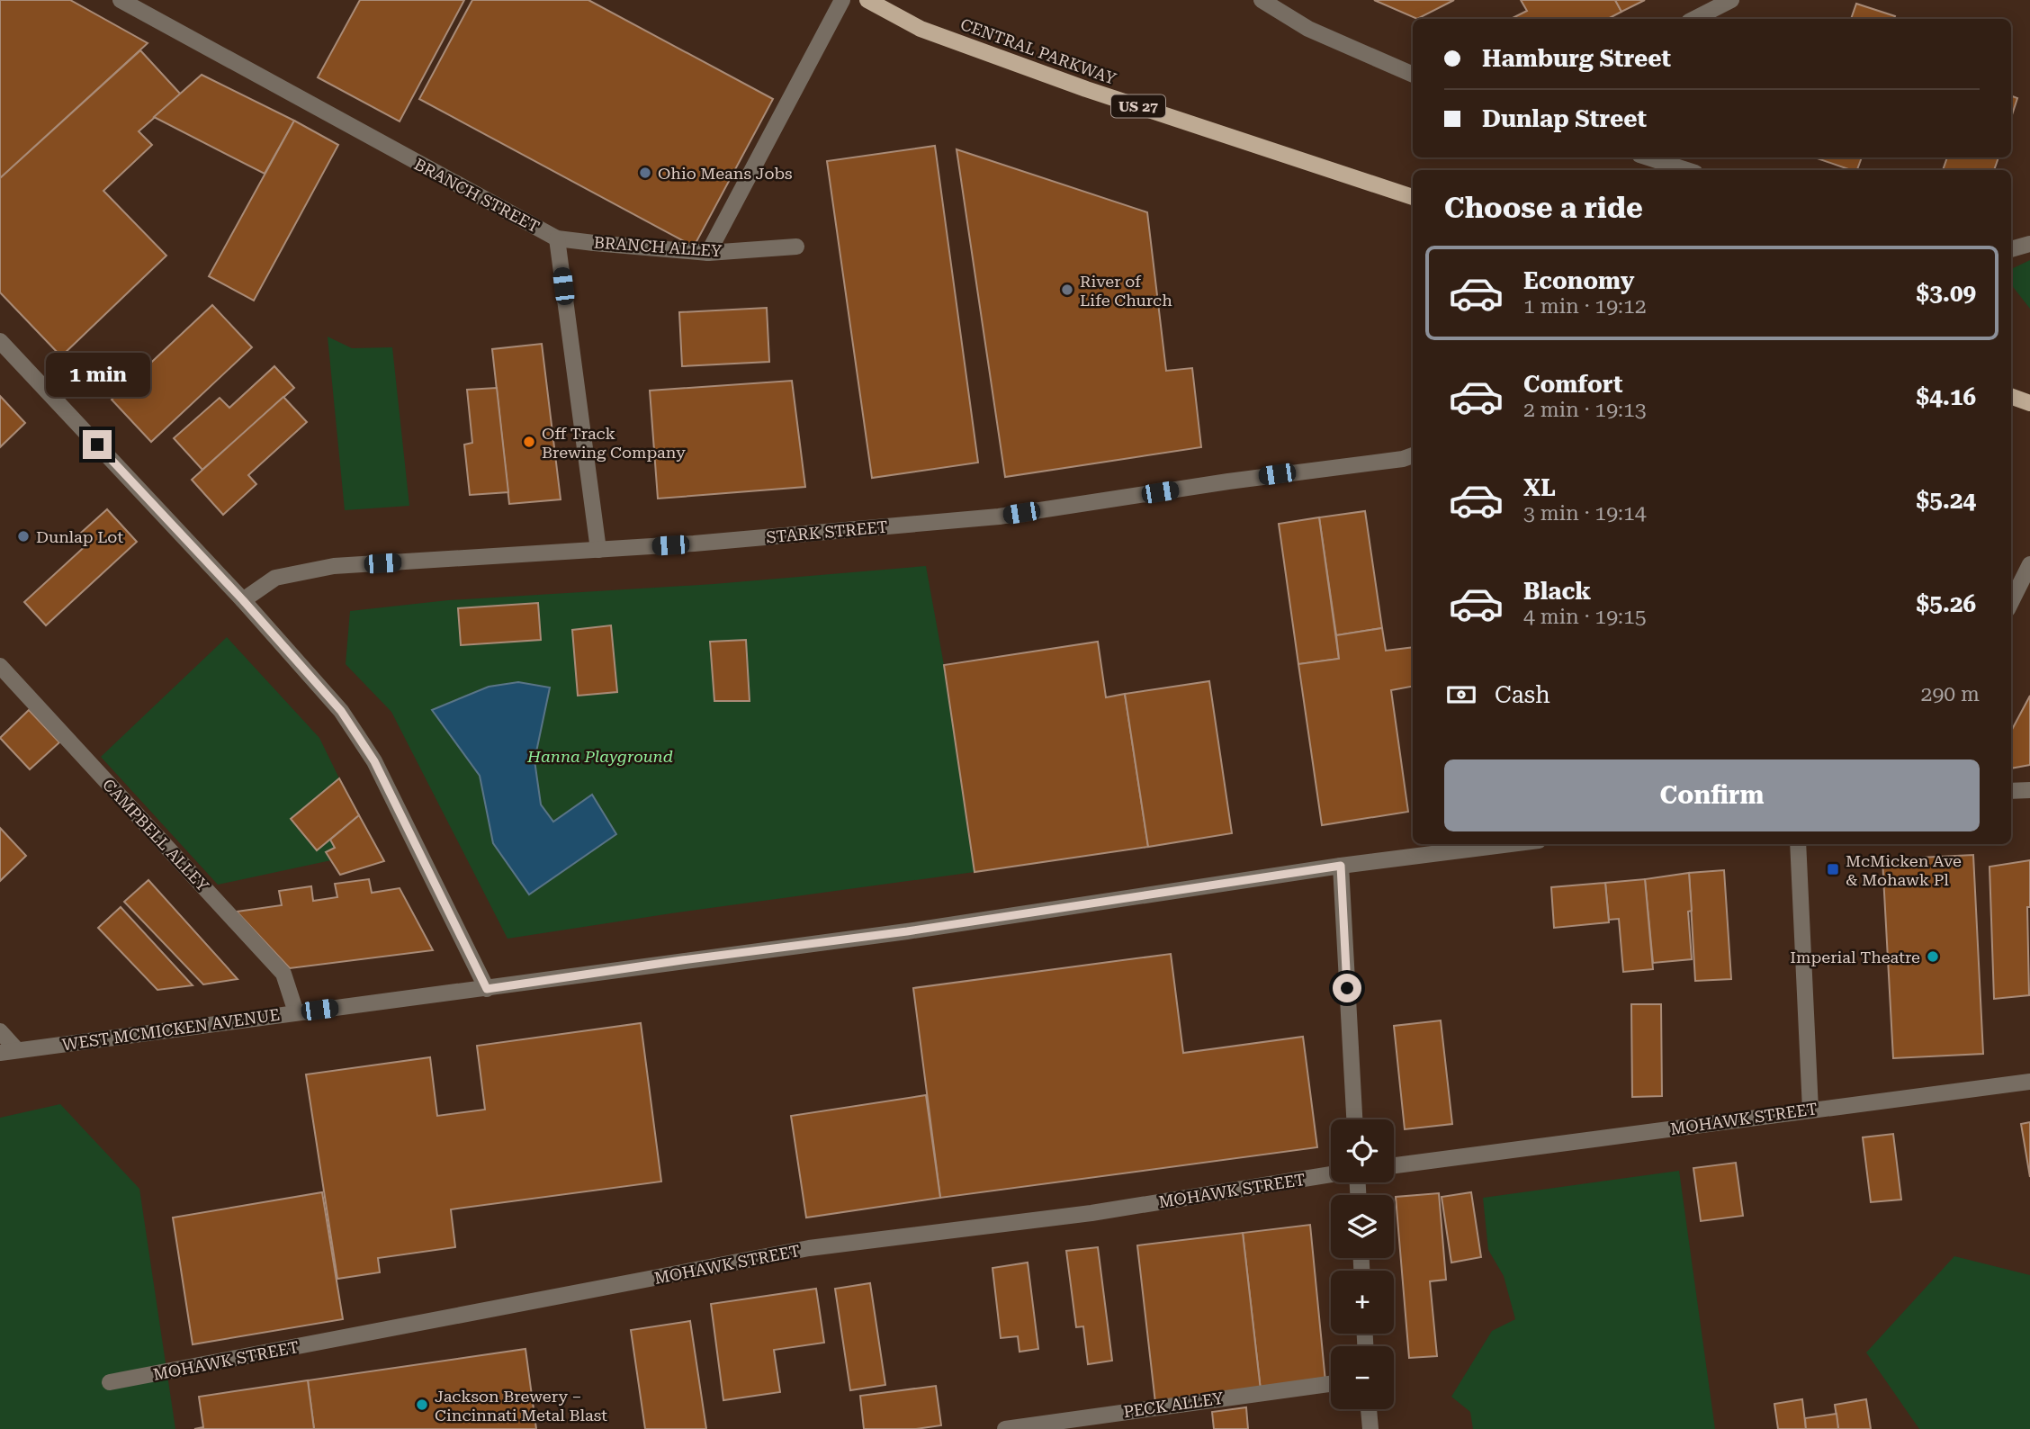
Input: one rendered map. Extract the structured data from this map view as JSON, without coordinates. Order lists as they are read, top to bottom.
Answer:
{
  "streets": {
    "main road": ["CENTRAL PARKWAY", "US 27"],
    "street": [
      "BRANCH STREET",
      "BRANCH ALLEY",
      "STARK STREET",
      "CAMPBELL ALLEY",
      "WEST MCMICKEN AVENUE",
      "MOHAWK STREET",
      "PECK ALLEY"
    ]
  },
  "crossings": [
    ["BRANCH STREET", "BRANCH ALLEY"],
    ["BRANCH STREET", "STARK STREET"],
    ["CAMPBELL ALLEY", "WEST MCMICKEN AVENUE"]
  ],
  "parks": ["Hanna Playground"],
  "places": {
    "other": [
      "Ohio Means Jobs",
      "River of Life Church",
      "Off Track Brewing Company",
      "Dunlap Lot",
      "Imperial Theatre",
      "Jackson Brewery – Cincinnati Metal Blast"
    ],
    "transit": ["McMicken Ave & Mohawk Pl"]
  },
  "page": {
    "banner": ["Hamburg Street", "Dunlap Street"],
    "heading": "Choose a ride",
    "list": [
      {
        "name": "Economy",
        "note": "1 min · 19:12",
        "value": "$3.09"
      },
      {
        "name": "Comfort",
        "note": "2 min · 19:13",
        "value": "$4.16"
      },
      {
        "name": "XL",
        "note": "3 min · 19:14",
        "value": "$5.24"
      },
      {
        "name": "Black",
        "note": "4 min · 19:15",
        "value": "$5.26"
      }
    ],
    "bubble": "1 min",
    "pay": ["Cash", "290 m"],
    "buttons": "Confirm",
    "map_buttons": ["+", "−"]
  }
}
